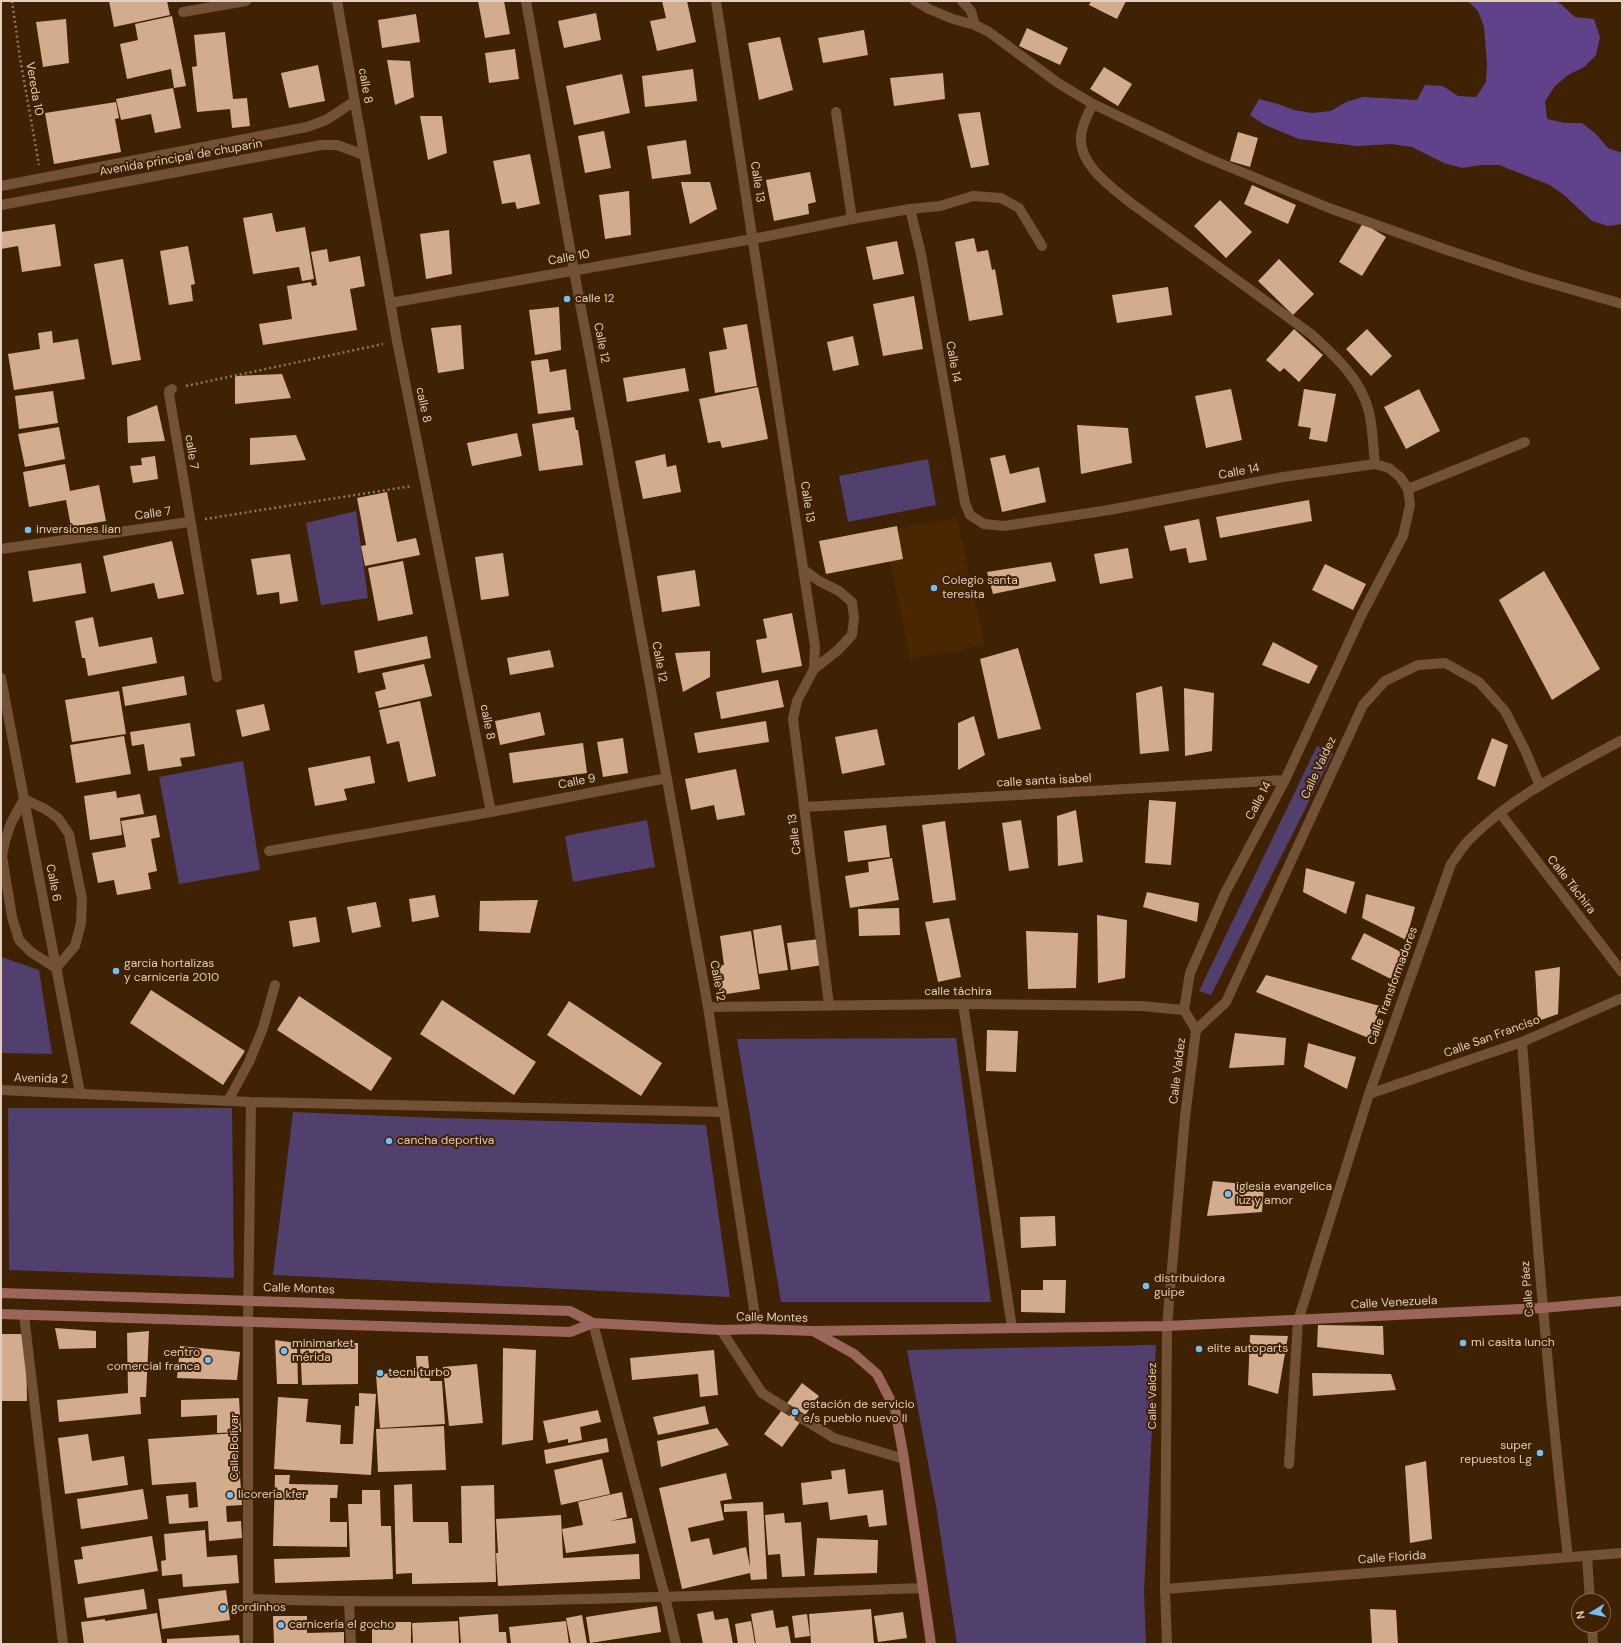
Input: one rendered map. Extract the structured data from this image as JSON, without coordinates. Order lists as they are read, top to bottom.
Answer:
{
  "streets": {
    "street": [
      "calle 8",
      "Avenida principal de chuparin",
      "Calle 13",
      "Calle 10",
      "Calle 12",
      "Calle 14",
      "calle 7",
      "Calle 7",
      "Calle Valdez",
      "calle santa isabel",
      "Calle 9",
      "Calle 6",
      "Calle Táchira",
      "Calle Transformadores",
      "calle táchira",
      "Calle San Franciso",
      "Avenida 2",
      "Calle Montes",
      "Calle Páez",
      "Calle Venezuela",
      "Calle Bolívar",
      "Calle Florida"
    ],
    "path": ["Vereda 10"]
  },
  "crossings": [
    ["calle 8", "Avenida principal de chuparin"],
    ["calle 8", "Calle 10"],
    ["calle 8", "Calle 9"],
    ["Vereda 10", "Avenida principal de chuparin"],
    ["Calle 13", "Calle 10"],
    ["Calle 13", "calle santa isabel"],
    ["Calle 13", "calle táchira"],
    ["Calle 10", "Calle 12"],
    ["Calle 12", "Calle 9"],
    ["Calle 12", "calle táchira"],
    ["Calle 12", "Avenida 2"],
    ["Calle 12", "Calle Montes"],
    ["Calle 14", "calle santa isabel"],
    ["Calle 14", "calle táchira"],
    ["calle 7", "Calle 7"],
    ["Calle Valdez", "Calle Transformadores"],
    ["Calle Valdez", "Calle Venezuela"],
    ["Calle Valdez", "Calle Florida"],
    ["Calle 6", "Avenida 2"],
    ["Calle Táchira", "Calle Transformadores"],
    ["Calle Transformadores", "Calle San Franciso"],
    ["Calle Transformadores", "Calle Venezuela"],
    ["Calle San Franciso", "Calle Páez"],
    ["Avenida 2", "Calle Bolívar"],
    ["Calle Montes", "Calle Venezuela"],
    ["Calle Montes", "Calle Bolívar"],
    ["Calle Páez", "Calle Venezuela"],
    ["Calle Páez", "Calle Florida"]
  ],
  "places": [
    "calle 12",
    "inversiones lian",
    "Colegio santa teresita",
    "garcia hortalizas y carniceria 2010",
    "cancha deportiva",
    "iglesia evangelica luz y amor",
    "distribuidora guipe",
    "mi casita lunch",
    "elite autoparts",
    "minimarket mérida",
    "centro comercial franca",
    "tecni turbo",
    "estación de servicio e/s pueblo nuevo II",
    "super repuestos Lg",
    "licorería kfer",
    "gordinhos",
    "carnicería el gocho"
  ],
  "north": "left"
}
